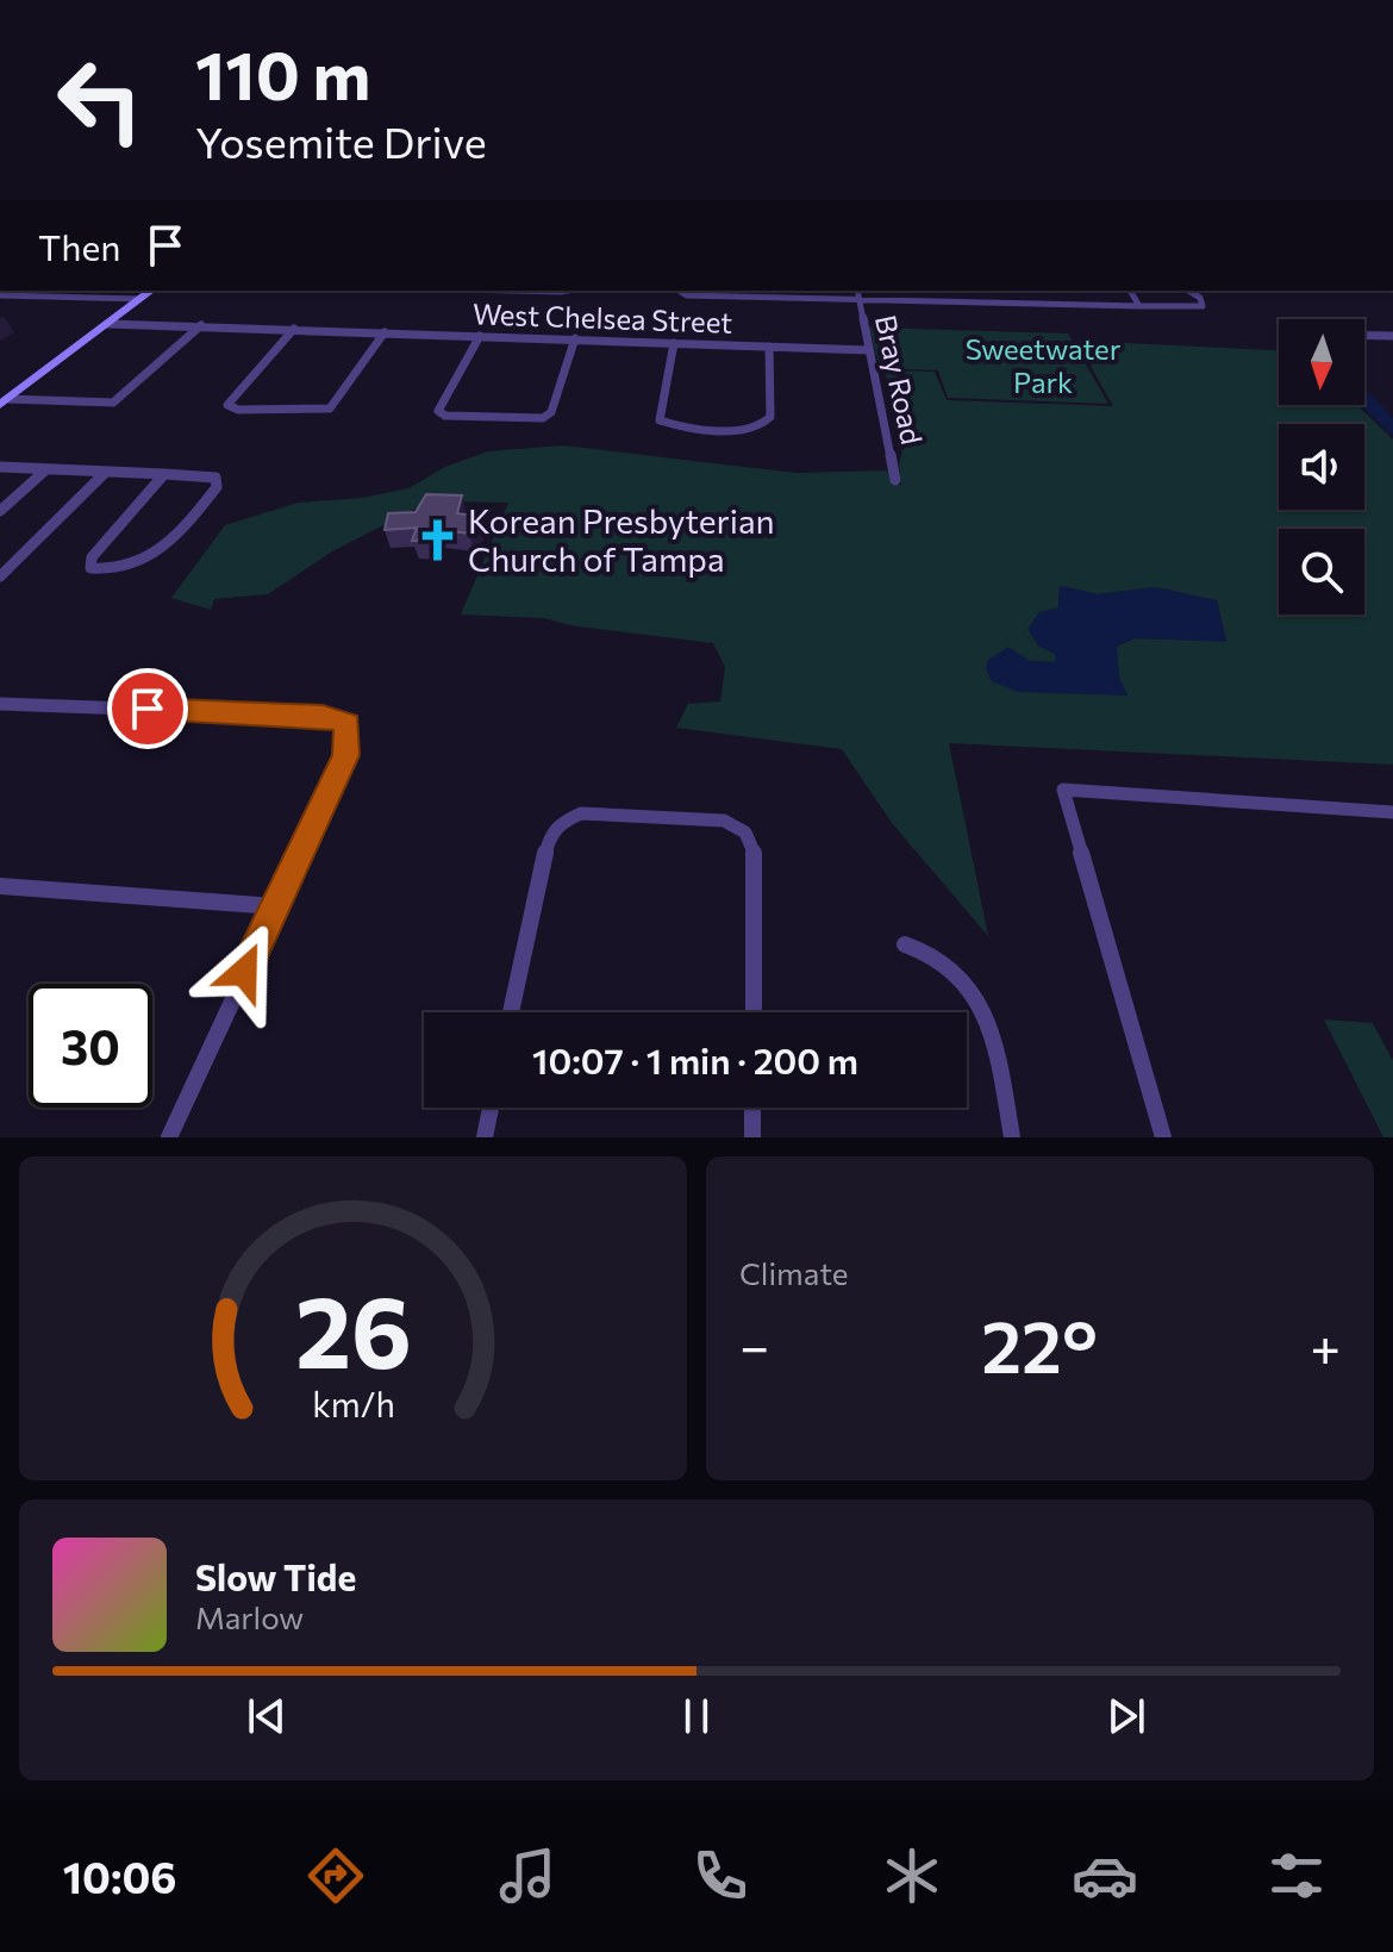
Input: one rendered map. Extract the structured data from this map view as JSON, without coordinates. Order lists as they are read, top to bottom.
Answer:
{
  "streets": {
    "street": ["West Chelsea Street", "Bray Road"]
  },
  "crossings": [
    ["West Chelsea Street", "Bray Road"]
  ],
  "parks": ["Sweetwater Park"],
  "places": {
    "church": ["Korean Presbyterian Church of Tampa"]
  },
  "north": "bottom",
  "page": {
    "turn": ["110 m", "Yosemite Drive"],
    "then": "Then",
    "limit": "30",
    "trip": "10:07 · 1 min · 200 m",
    "tile": "Climate",
    "heat": ["−", "22°", "+"],
    "song": ["Slow Tide", "Marlow"],
    "tabs": "10:06",
    "gauge": ["26", "km/h"]
  }
}
